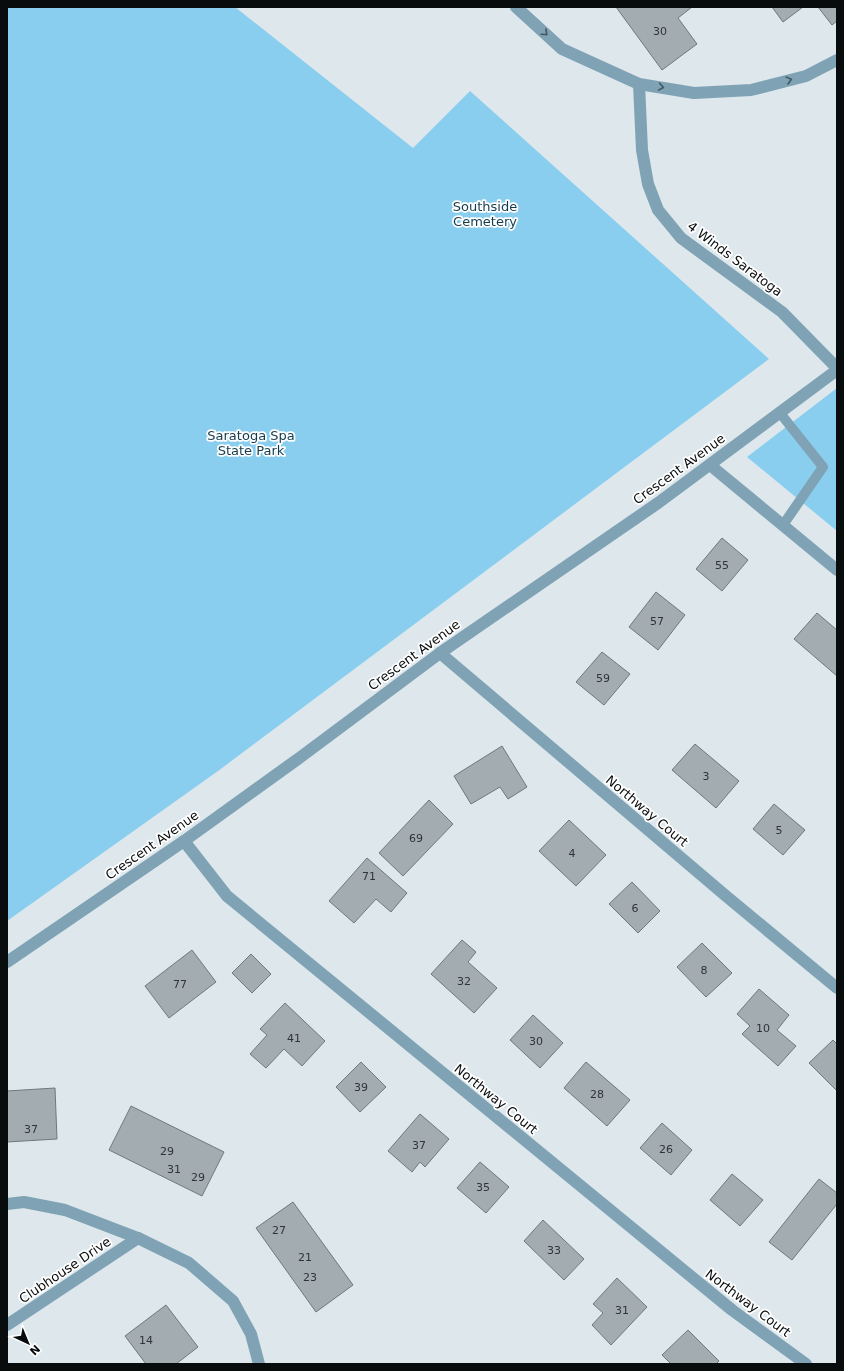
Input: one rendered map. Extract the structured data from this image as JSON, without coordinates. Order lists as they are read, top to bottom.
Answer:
{
  "streets": {
    "street": [
      "4 Winds Saratoga",
      "Crescent Avenue",
      "Northway Court",
      "Clubhouse Drive"
    ]
  },
  "crossings": [
    ["4 Winds Saratoga", "Crescent Avenue"],
    ["Crescent Avenue", "Northway Court"]
  ],
  "parks": ["Southside Cemetery", "Saratoga Spa State Park"],
  "house_numbers": [
    "30",
    "55",
    "57",
    "59",
    "3",
    "5",
    "69",
    "4",
    "71",
    "6",
    "8",
    "32",
    "77",
    "10",
    "41",
    "30",
    "39",
    "28",
    "37",
    "37",
    "26",
    "29",
    "31",
    "29",
    "35",
    "27",
    "33",
    "21",
    "23",
    "31",
    "14"
  ],
  "north": "bottom right"
}
